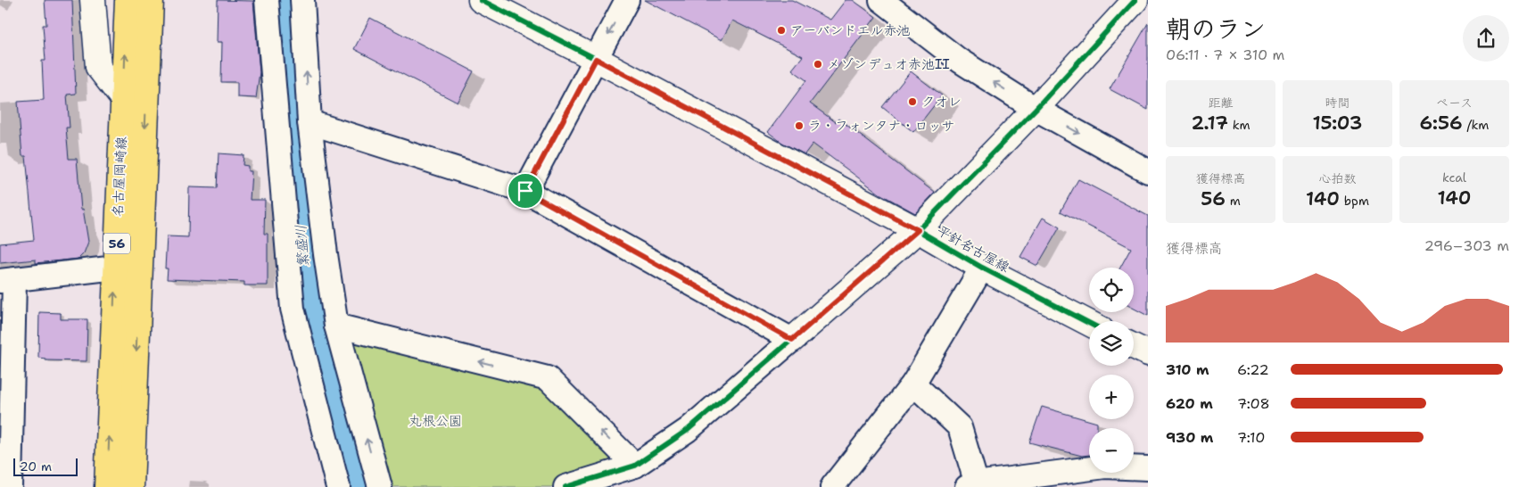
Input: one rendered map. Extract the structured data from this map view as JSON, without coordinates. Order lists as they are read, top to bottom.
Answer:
{
  "streets": {
    "main road": ["名古屋岡崎線", "56"],
    "street": ["平針名古屋線"]
  },
  "water": ["繁盛川"],
  "parks": ["丸根公園"],
  "places": [
    "アーバンドエル赤池",
    "メゾンデュオ赤池II",
    "クオレ",
    "ラ・フォンタナ・ロッサ"
  ],
  "scale_bar": "20 m",
  "page": {
    "heading": ["朝のラン", "06:11 · 7 × 310 m"],
    "stats": [
      ["距離", "2.17 km"],
      ["時間", "15:03"],
      ["ペース", "6:56 /km"],
      ["獲得標高", "56 m"],
      ["心拍数", "140 bpm"],
      ["kcal", "140"]
    ],
    "chart": ["獲得標高", "296–303 m"],
    "map_buttons": ["+", "−"],
    "list": [
      {
        "name": "310 m",
        "note": "6:22"
      },
      {
        "name": "620 m",
        "note": "7:08"
      },
      {
        "name": "930 m",
        "note": "7:10"
      }
    ],
    "scale": "20 m"
  }
}
